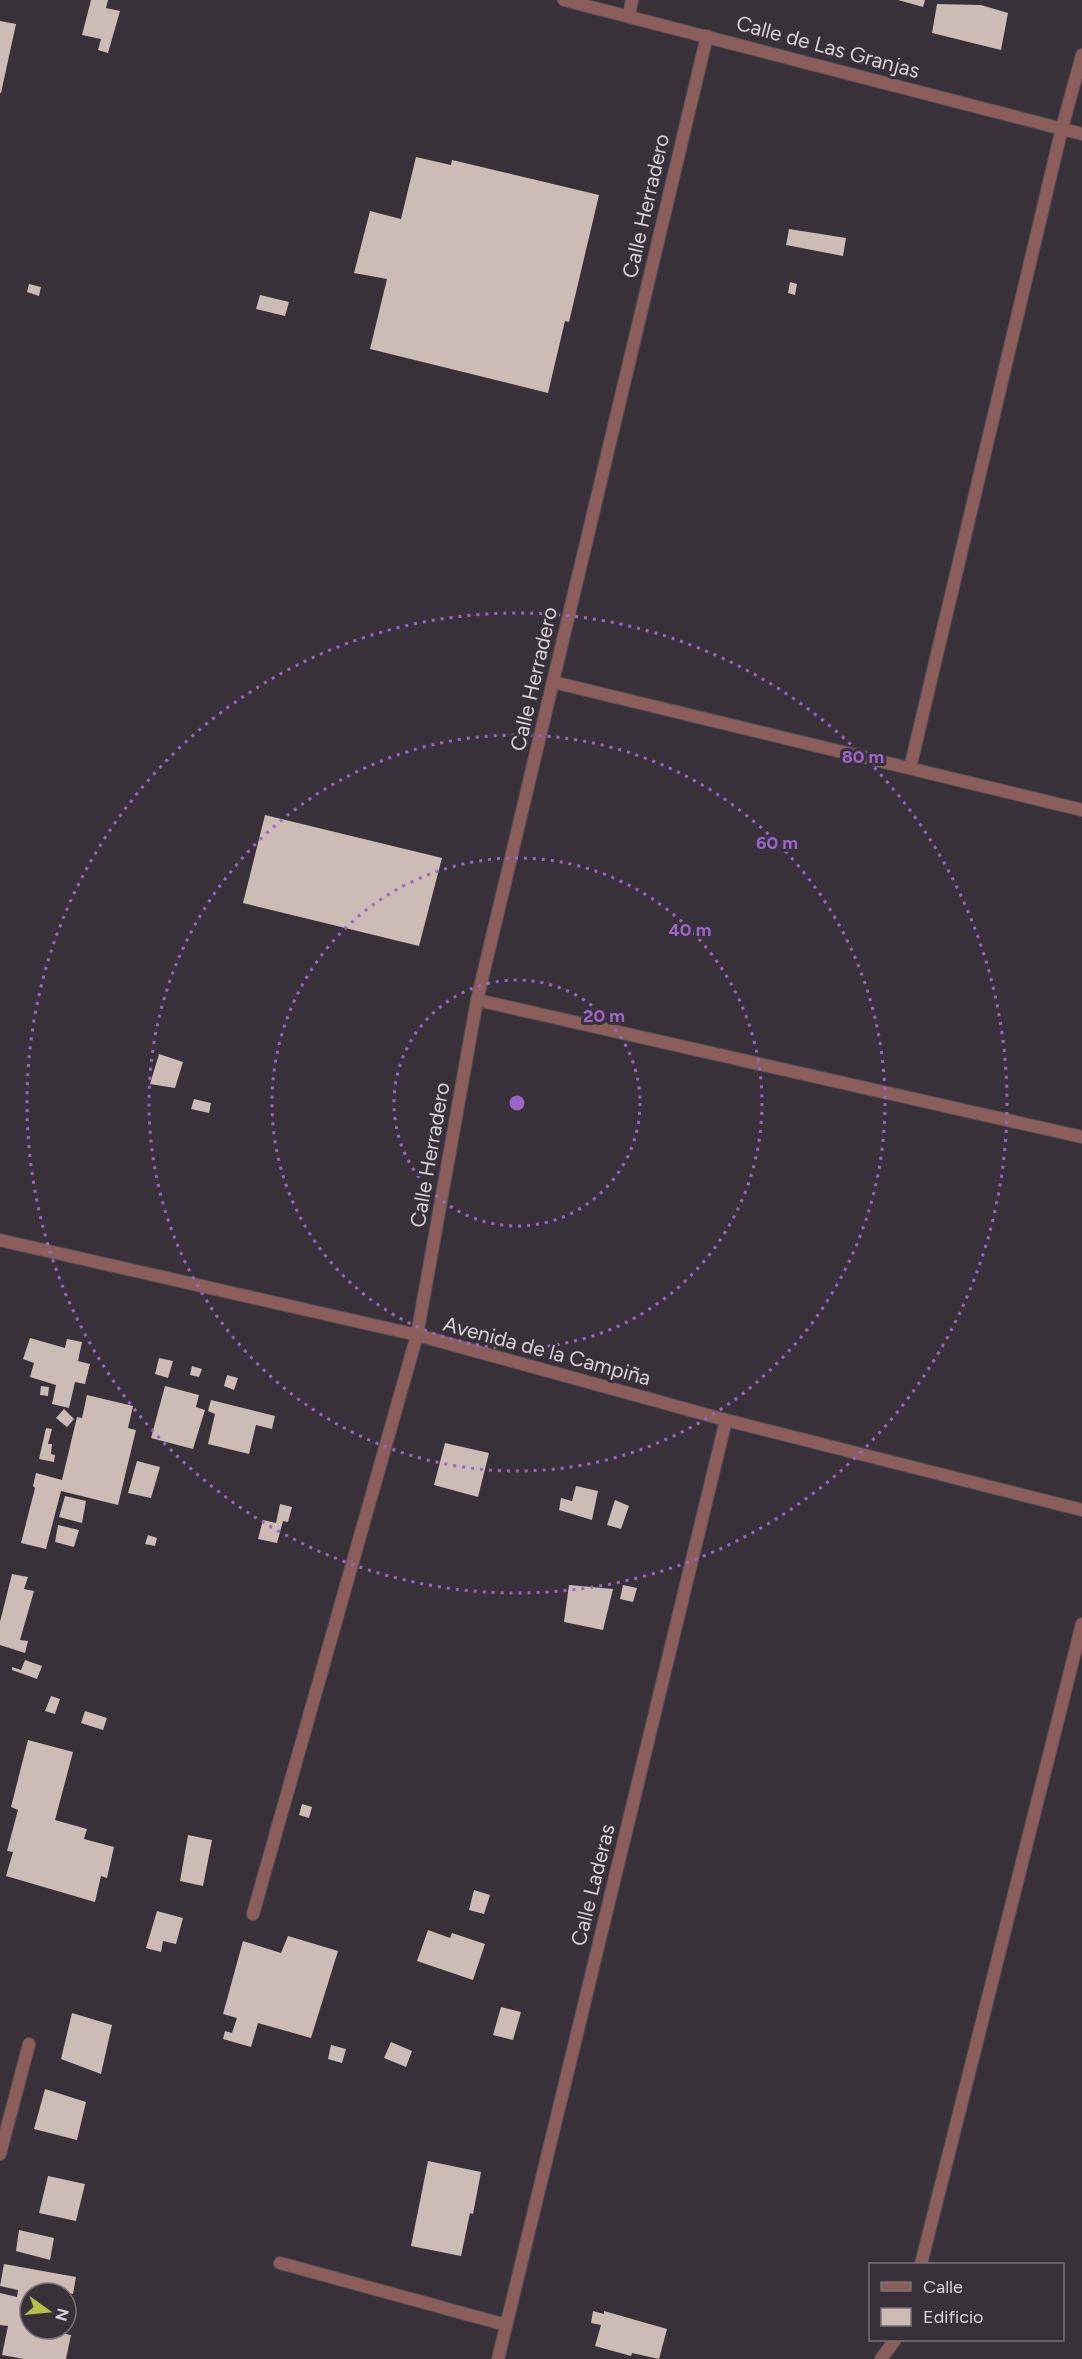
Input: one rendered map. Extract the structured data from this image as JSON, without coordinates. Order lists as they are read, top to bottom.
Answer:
{
  "streets": {
    "street": [
      "Calle de Las Granjas",
      "Calle Herradero",
      "Avenida de la Campiña",
      "Calle Laderas"
    ]
  },
  "crossings": [
    ["Calle de Las Granjas", "Calle Herradero"],
    ["Calle Herradero", "Avenida de la Campiña"],
    ["Avenida de la Campiña", "Calle Laderas"]
  ],
  "legend": ["Calle", "Edificio"],
  "north": "right",
  "rings": [
    "80 m",
    "60 m",
    "40 m",
    "20 m"
  ]
}
